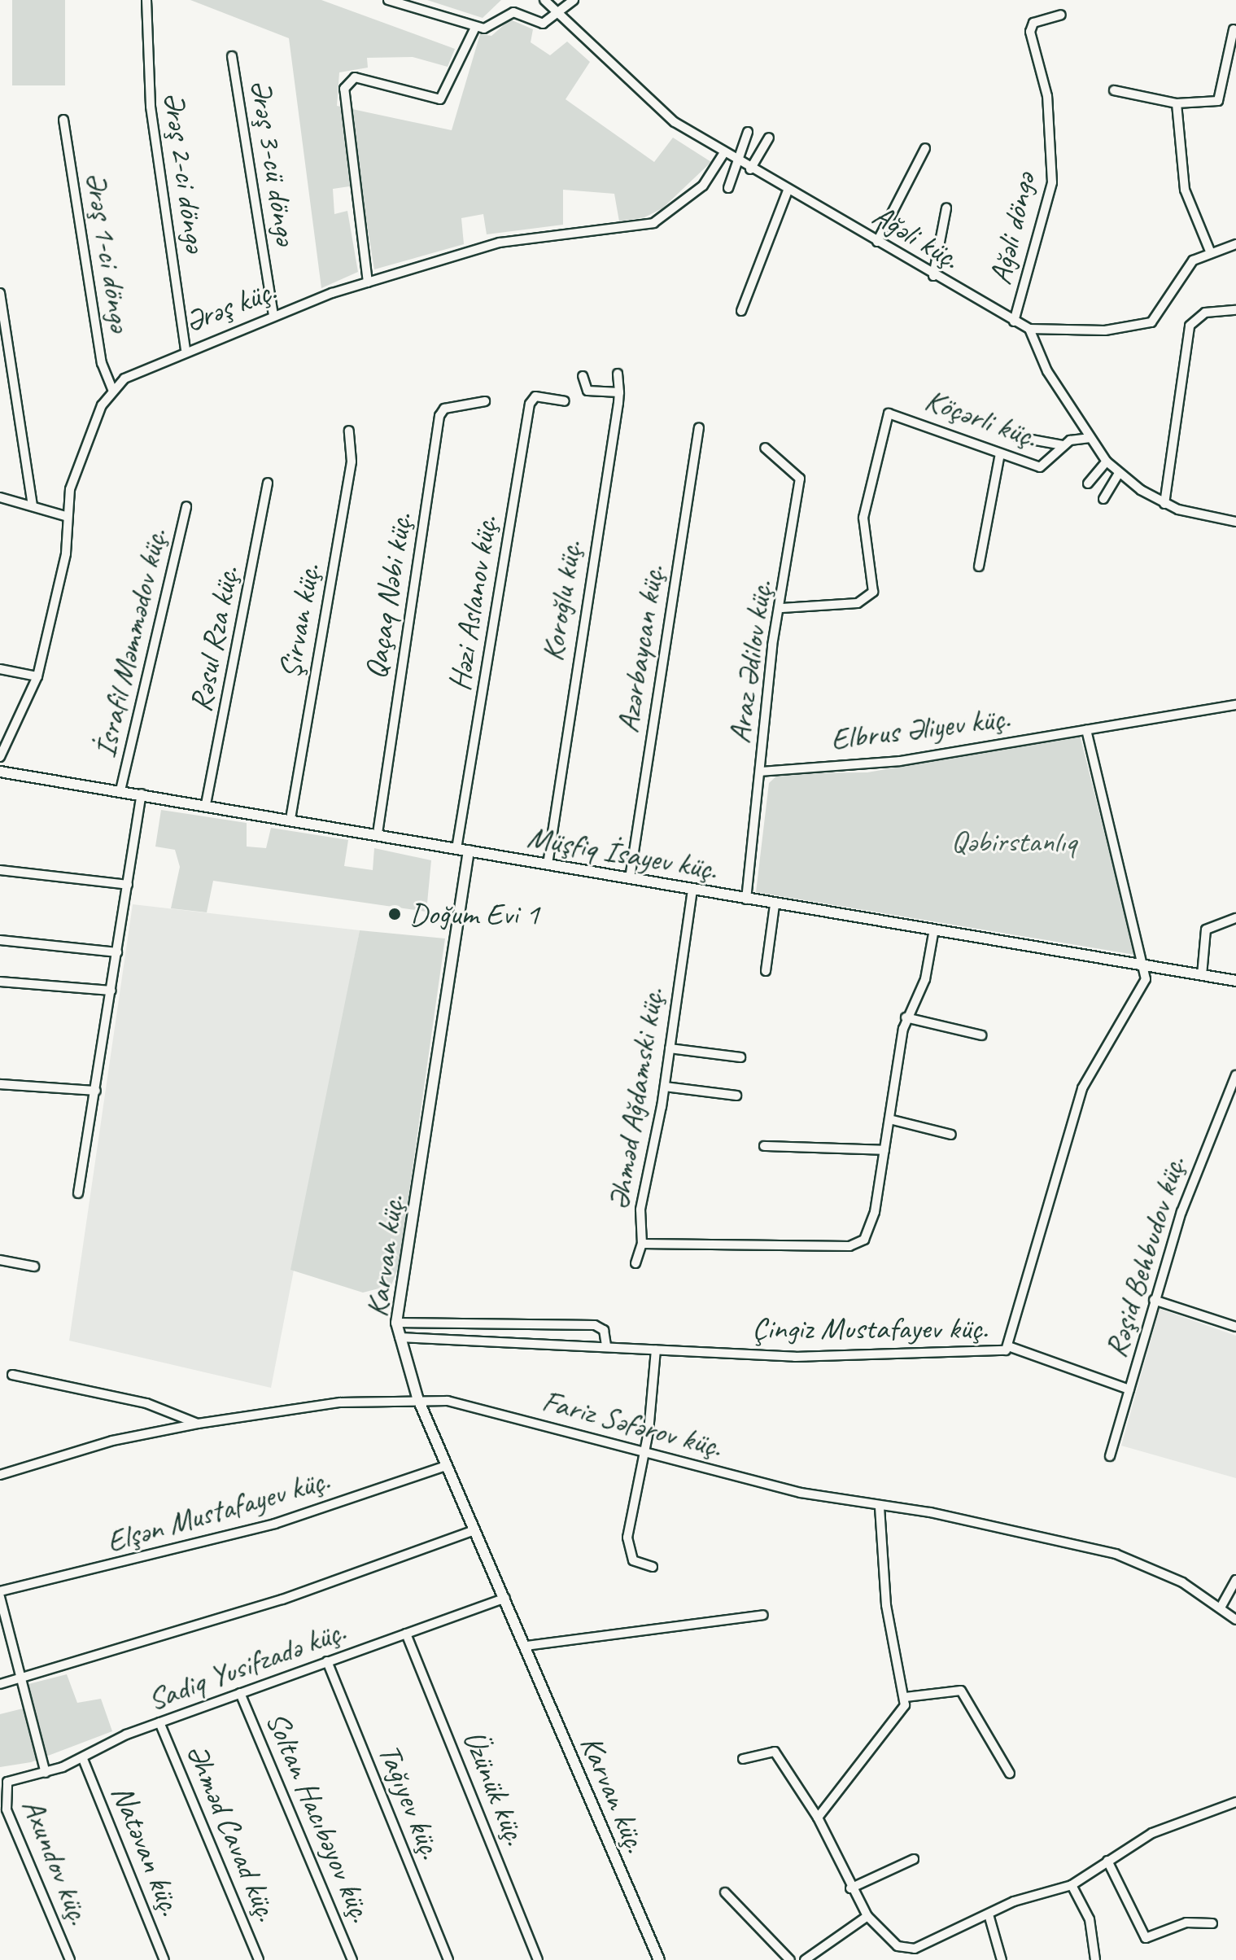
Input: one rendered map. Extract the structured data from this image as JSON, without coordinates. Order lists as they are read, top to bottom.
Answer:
{
  "streets": {
    "street": [
      "Ərəş 3-cü döngə",
      "Ərəş 2-ci döngə",
      "Ağəli döngə",
      "Ağəli küç.",
      "Ərəş 1-ci döngə",
      "Ərəş küç.",
      "Köçərli küç.",
      "Qaçaq Nəbi küç.",
      "Koroğlu küç.",
      "Həzi Aslanov küç.",
      "Şirvan küç.",
      "Rəsul Rza küç.",
      "İsrafil Məmmədov küç.",
      "Azərbaycan küç.",
      "Araz Ədilov küç.",
      "Elbrus Əliyev küç.",
      "Müşfiq İsayev küç.",
      "Əhməd Ağdamski küç.",
      "Karvan küç.",
      "Rəşid Behbudov küç.",
      "Çingiz Mustafayev küç.",
      "Fariz Səfərov küç.",
      "Elşən Mustafayev küç.",
      "Sadiq Yusifzadə küç.",
      "Üzünük küç.",
      "Tağıyev küç.",
      "Soltan Hacıbəyov küç.",
      "Əhməd Cavad küç.",
      "Natəvan küç.",
      "Axundov küç."
    ]
  },
  "crossings": [
    ["Ərəş 3-cü döngə", "Ərəş küç."],
    ["Ərəş 2-ci döngə", "Ərəş küç."],
    ["Ağəli döngə", "Ağəli küç."],
    ["Ağəli küç.", "Ərəş küç."],
    ["Ərəş 1-ci döngə", "Ərəş küç."],
    ["Köçərli küç.", "Araz Ədilov küç."],
    ["Qaçaq Nəbi küç.", "Müşfiq İsayev küç."],
    ["Koroğlu küç.", "Müşfiq İsayev küç."],
    ["Həzi Aslanov küç.", "Müşfiq İsayev küç."],
    ["Şirvan küç.", "Müşfiq İsayev küç."],
    ["Rəsul Rza küç.", "Müşfiq İsayev küç."],
    ["İsrafil Məmmədov küç.", "Müşfiq İsayev küç."],
    ["Azərbaycan küç.", "Müşfiq İsayev küç."],
    ["Araz Ədilov küç.", "Elbrus Əliyev küç."],
    ["Araz Ədilov küç.", "Müşfiq İsayev küç."],
    ["Müşfiq İsayev küç.", "Əhməd Ağdamski küç."],
    ["Müşfiq İsayev küç.", "Karvan küç."],
    ["Müşfiq İsayev küç.", "Çingiz Mustafayev küç."],
    ["Karvan küç.", "Çingiz Mustafayev küç."],
    ["Karvan küç.", "Fariz Səfərov küç."],
    ["Karvan küç.", "Elşən Mustafayev küç."],
    ["Karvan küç.", "Sadiq Yusifzadə küç."],
    ["Sadiq Yusifzadə küç.", "Üzünük küç."],
    ["Sadiq Yusifzadə küç.", "Tağıyev küç."],
    ["Sadiq Yusifzadə küç.", "Soltan Hacıbəyov küç."],
    ["Sadiq Yusifzadə küç.", "Əhməd Cavad küç."],
    ["Sadiq Yusifzadə küç.", "Natəvan küç."],
    ["Sadiq Yusifzadə küç.", "Axundov küç."]
  ],
  "parks": ["Qəbirstanlıq"],
  "places": ["Doğum Evi 1"]
}
